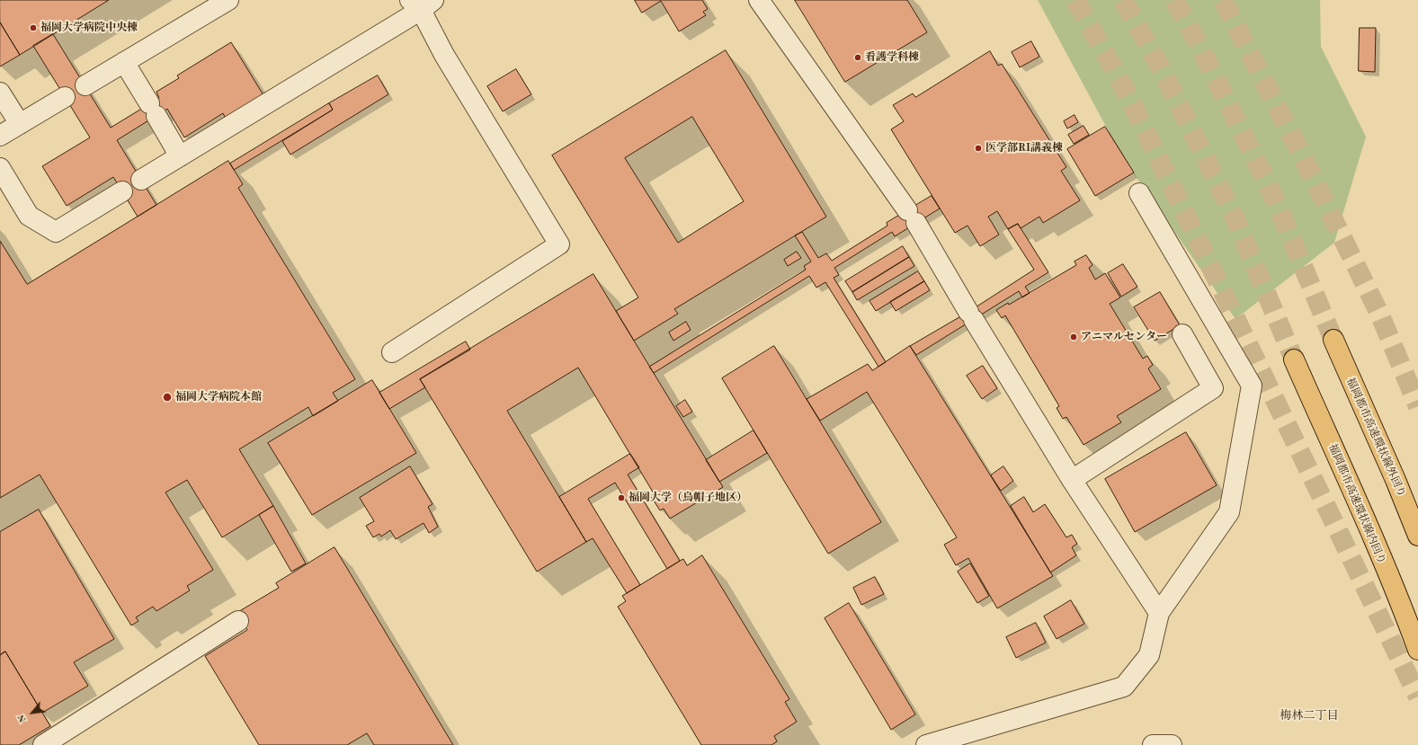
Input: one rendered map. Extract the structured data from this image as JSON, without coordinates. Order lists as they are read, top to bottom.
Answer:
{
  "streets": {
    "highway": ["福岡都市高速環状線外回り", "福岡都市高速環状線内回り"]
  },
  "districts": ["梅林二丁目"],
  "places": [
    "福岡大学病院中央棟",
    "看護学科棟",
    "医学部RI講義棟",
    "アニマルセンター",
    "福岡大学病院本館",
    "福岡大学（烏帽子地区）"
  ],
  "north": "bottom left"
}
